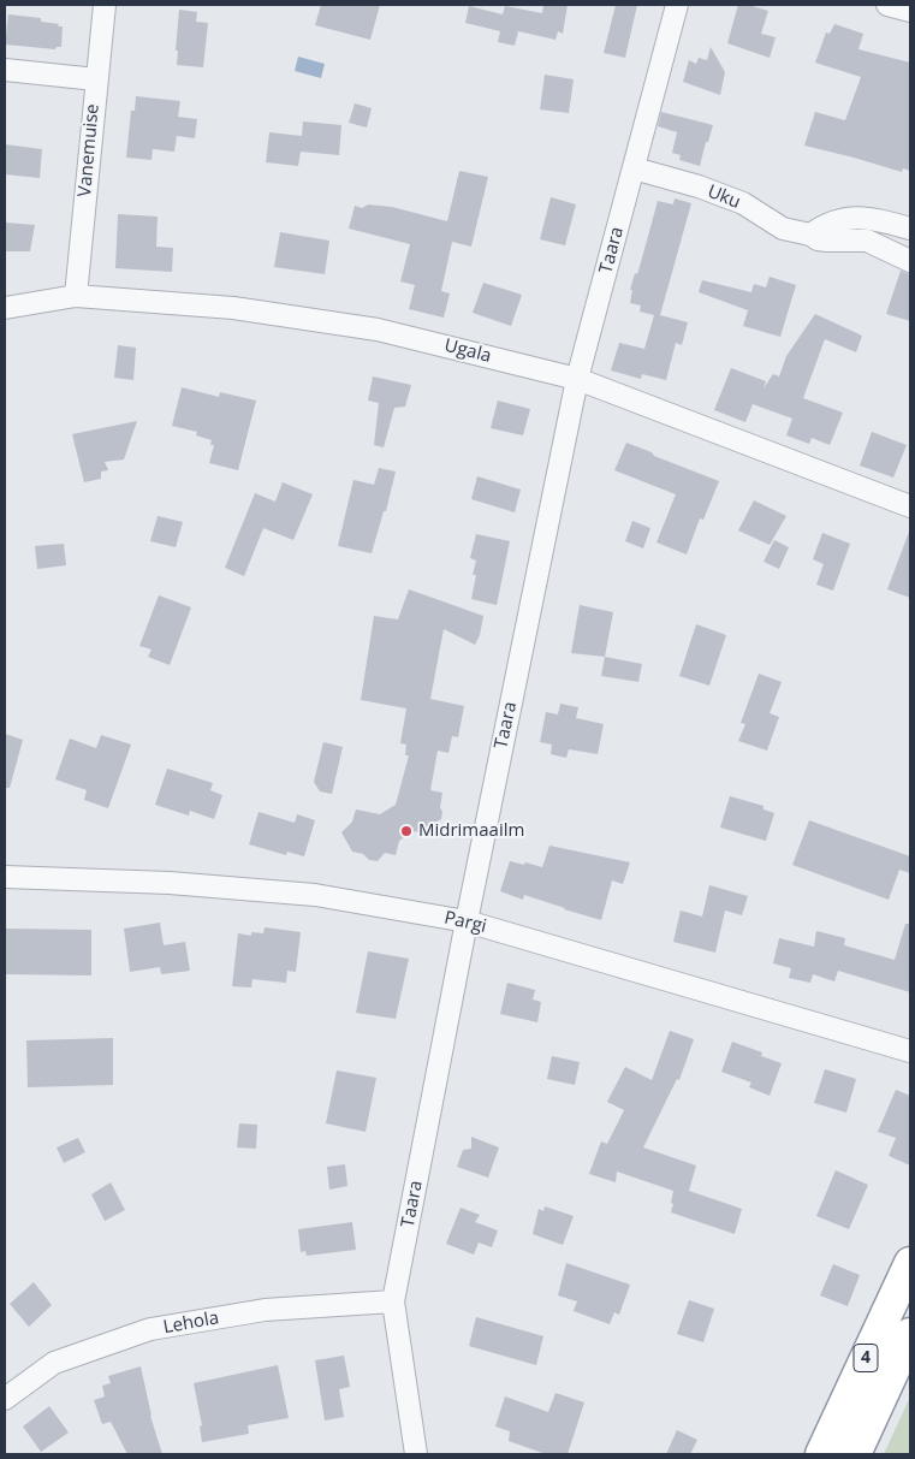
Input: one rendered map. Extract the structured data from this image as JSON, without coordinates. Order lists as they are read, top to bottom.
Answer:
{
  "streets": {
    "highway": ["4"],
    "street": [
      "Vanemuise",
      "Uku",
      "Taara",
      "Ugala",
      "Pargi",
      "Lehola"
    ]
  },
  "crossings": [
    ["Vanemuise", "Ugala"],
    ["Uku", "Taara"],
    ["Taara", "Ugala"],
    ["Taara", "Pargi"],
    ["Taara", "Lehola"]
  ],
  "places": ["Midrimaailm"]
}
